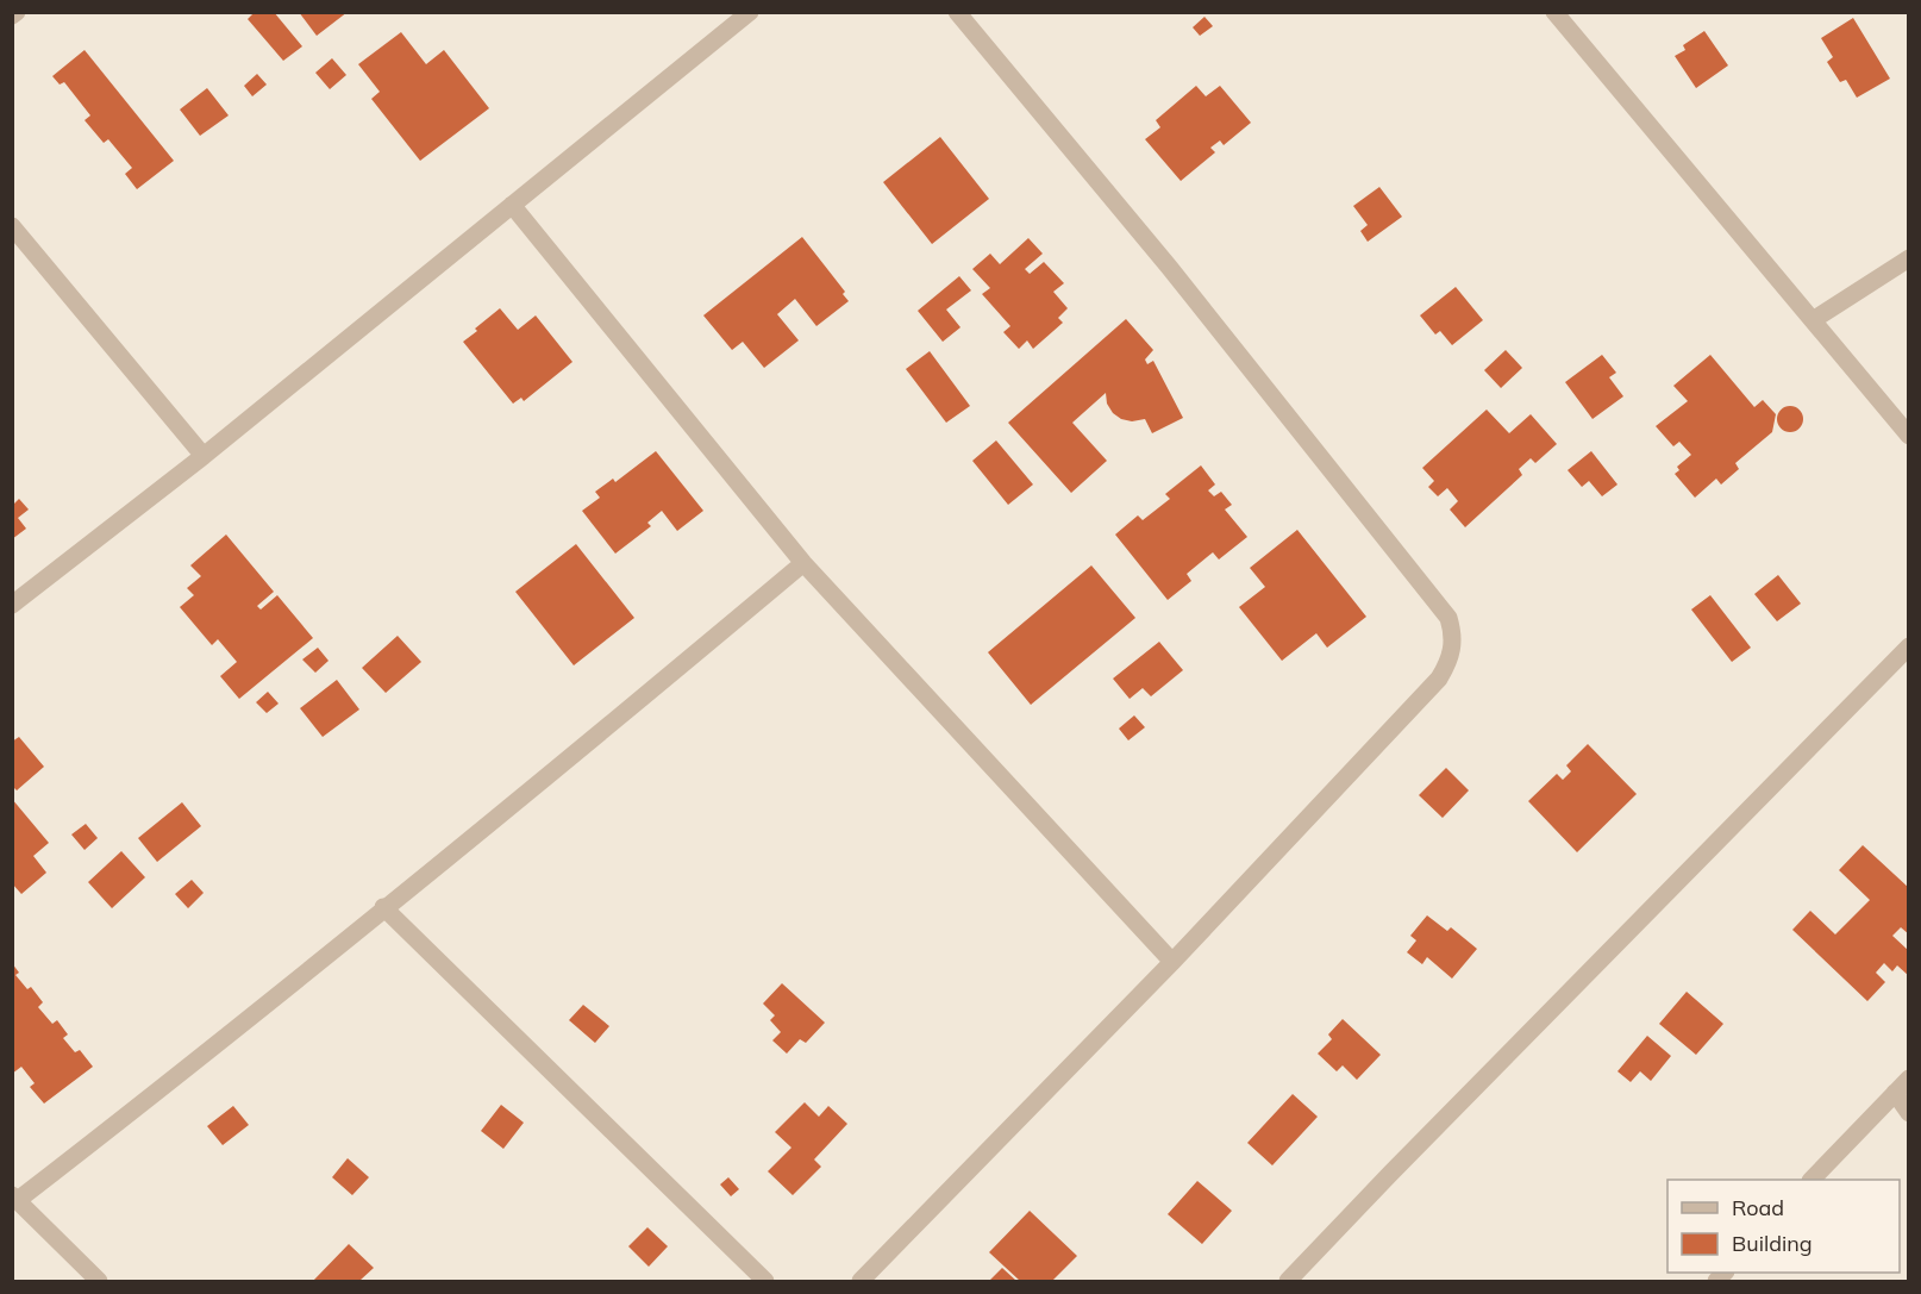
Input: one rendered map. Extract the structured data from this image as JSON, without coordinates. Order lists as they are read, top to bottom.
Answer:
{
  "legend": ["Road", "Building"]
}
